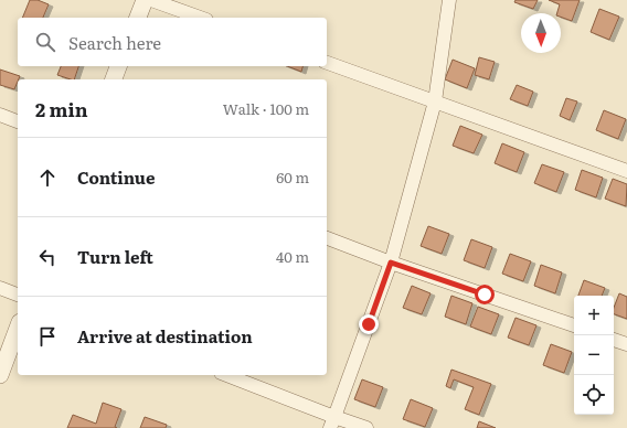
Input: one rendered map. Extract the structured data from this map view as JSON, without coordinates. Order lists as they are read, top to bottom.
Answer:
{
  "north": "bottom",
  "page": {
    "search": "Search here",
    "heading": ["2 min", "Walk · 100 m"],
    "list": [
      ["Continue", "60 m"],
      ["Turn left", "40 m"],
      "Arrive at destination"
    ],
    "map_buttons": ["+", "−"]
  }
}
